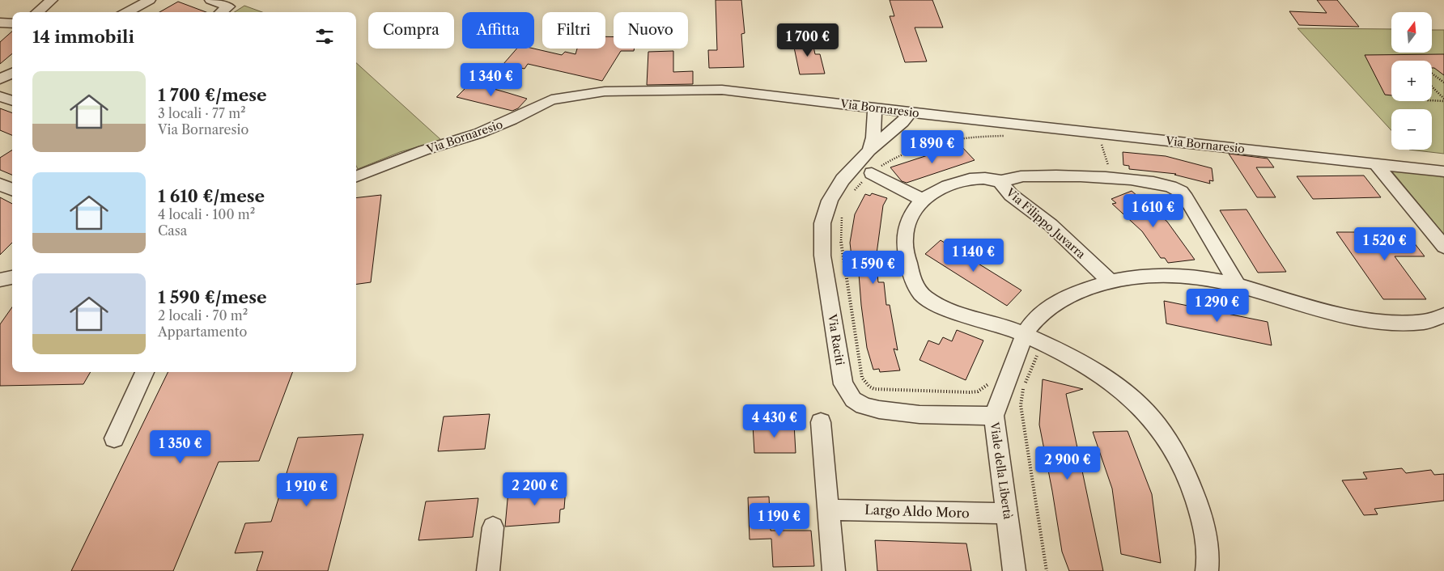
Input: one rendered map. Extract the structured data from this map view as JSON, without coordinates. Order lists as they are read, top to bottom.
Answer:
{
  "streets": {
    "street": [
      "Via Bornaresio",
      "Via Filippo Juvarra",
      "Via Raciti",
      "Viale della Libertà",
      "Largo Aldo Moro"
    ]
  },
  "crossings": [
    ["Via Bornaresio", "Via Raciti"],
    ["Via Filippo Juvarra", "Viale della Libertà"],
    ["Via Raciti", "Viale della Libertà"],
    ["Viale della Libertà", "Largo Aldo Moro"]
  ],
  "north": "top",
  "page": {
    "map_buttons": ["+", "−"],
    "chip": [
      "Compra",
      "Affitta",
      "Filtri",
      "Nuovo"
    ],
    "heading": "14 immobili",
    "price": [
      "1 700 €",
      "1 340 €",
      "1 890 €",
      "1 610 €",
      "1 520 €",
      "1 140 €",
      "1 590 €",
      "1 290 €",
      "4 430 €",
      "1 350 €",
      "2 900 €",
      "2 200 €",
      "1 910 €",
      "1 190 €"
    ],
    "list": [
      {
        "name": "1 700 €/mese",
        "note": "3 locali · 77 m² · Via Bornaresio"
      },
      {
        "name": "1 610 €/mese",
        "note": "4 locali · 100 m² · Casa"
      },
      {
        "name": "1 590 €/mese",
        "note": "2 locali · 70 m² · Appartamento"
      }
    ]
  }
}
